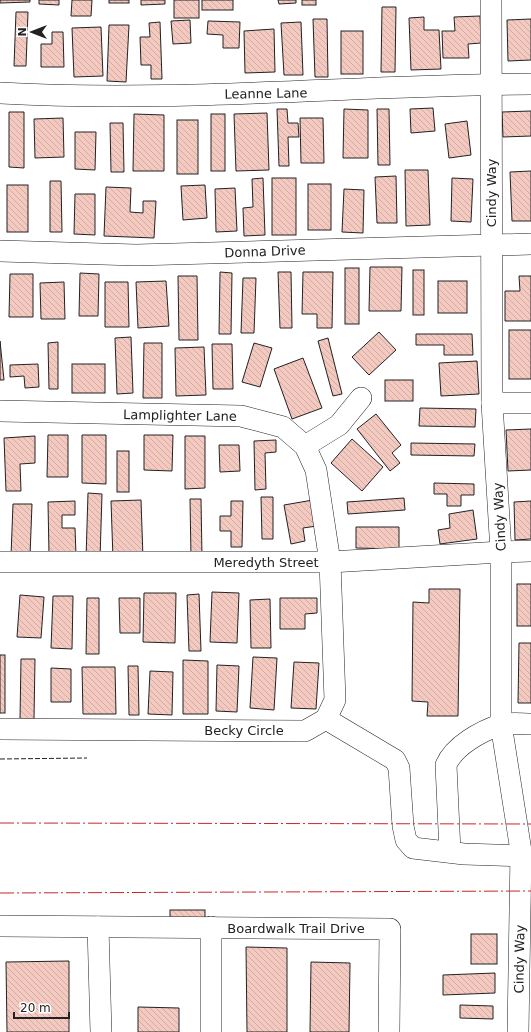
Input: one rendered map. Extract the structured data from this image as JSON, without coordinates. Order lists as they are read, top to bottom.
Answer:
{
  "streets": {
    "street": [
      "Leanne Lane",
      "Cindy Way",
      "Donna Drive",
      "Lamplighter Lane",
      "Meredyth Street",
      "Becky Circle",
      "Boardwalk Trail Drive"
    ]
  },
  "crossings": [
    ["Leanne Lane", "Cindy Way"],
    ["Cindy Way", "Donna Drive"],
    ["Cindy Way", "Meredyth Street"],
    ["Lamplighter Lane", "Meredyth Street"]
  ],
  "scale_bar": "20 m",
  "north": "left"
}
